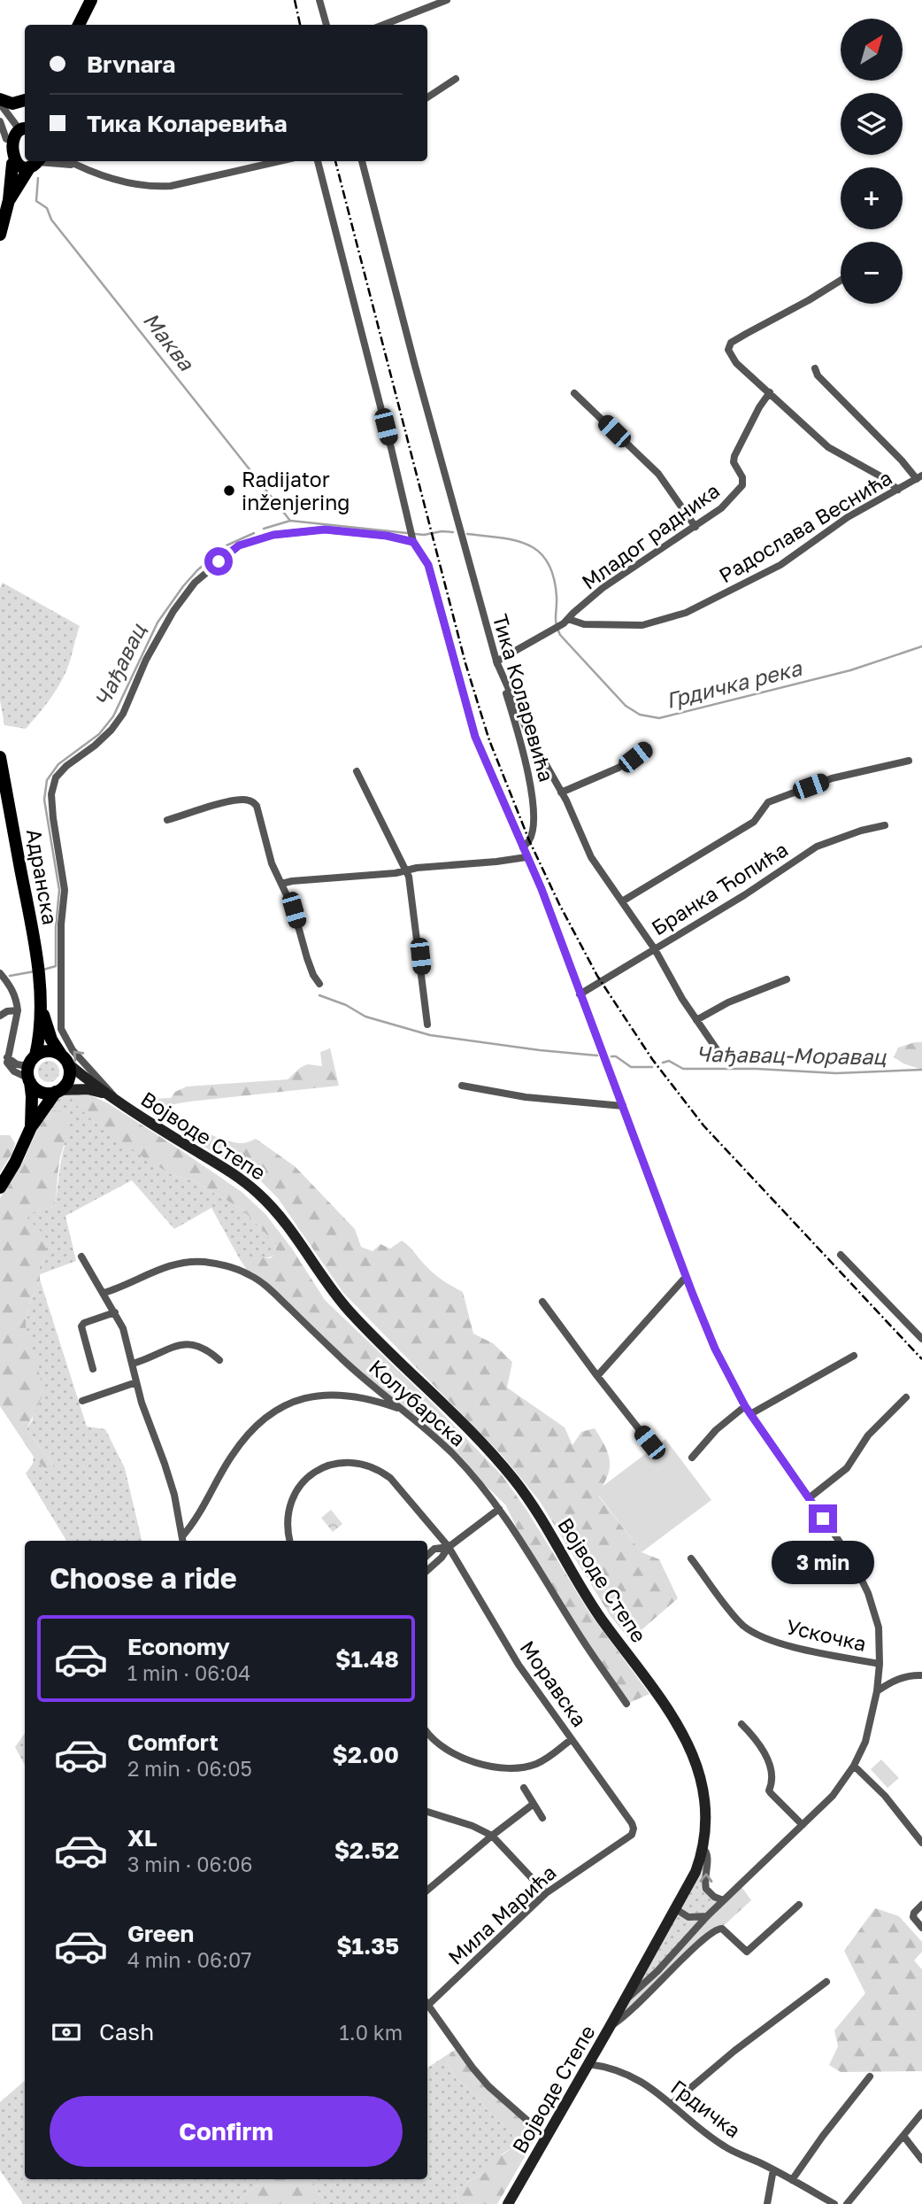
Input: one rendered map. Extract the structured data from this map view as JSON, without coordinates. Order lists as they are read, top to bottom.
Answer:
{
  "streets": {
    "main road": ["Адранска"],
    "street": [
      "Радослава Веснића",
      "Младог радника",
      "Тика Коларевића",
      "Бранка Ћопића",
      "Војводе Степе",
      "Колубарска",
      "Ускочка",
      "Моравска",
      "Мила Марића",
      "Грдичка"
    ]
  },
  "crossings": [
    ["Радослава Веснића", "Младог радника"],
    ["Младог радника", "Тика Коларевића"],
    ["Адранска", "Војводе Степе"],
    ["Војводе Степе", "Грдичка"],
    ["Моравска", "Мила Марића"]
  ],
  "water": [
    "Маква",
    "Чађавац",
    "Грдичка река",
    "Чађавац-Моравац"
  ],
  "places": ["Radijator inženjering"],
  "north": "top right",
  "page": {
    "map_buttons": ["+", "−"],
    "banner": ["Brvnara", "Тика Коларевића"],
    "bubble": "3 min",
    "heading": "Choose a ride",
    "list": [
      {
        "name": "Economy",
        "note": "1 min · 06:04",
        "value": "$1.48"
      },
      {
        "name": "Comfort",
        "note": "2 min · 06:05",
        "value": "$2.00"
      },
      {
        "name": "XL",
        "note": "3 min · 06:06",
        "value": "$2.52"
      },
      {
        "name": "Green",
        "note": "4 min · 06:07",
        "value": "$1.35"
      }
    ],
    "pay": ["Cash", "1.0 km"],
    "buttons": "Confirm"
  }
}
